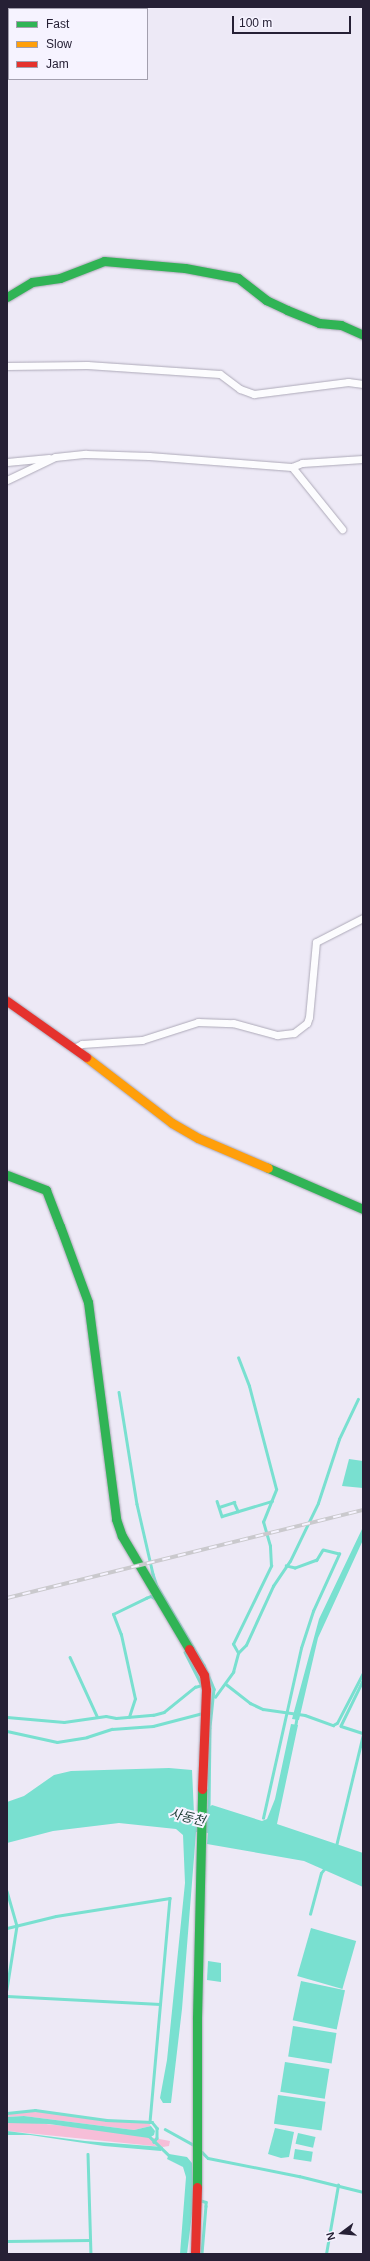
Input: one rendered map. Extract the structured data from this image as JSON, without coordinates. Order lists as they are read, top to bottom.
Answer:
{
  "water": ["사동천"],
  "legend": ["Fast", "Slow", "Jam"],
  "scale_bar": "100 m",
  "north": "left"
}
